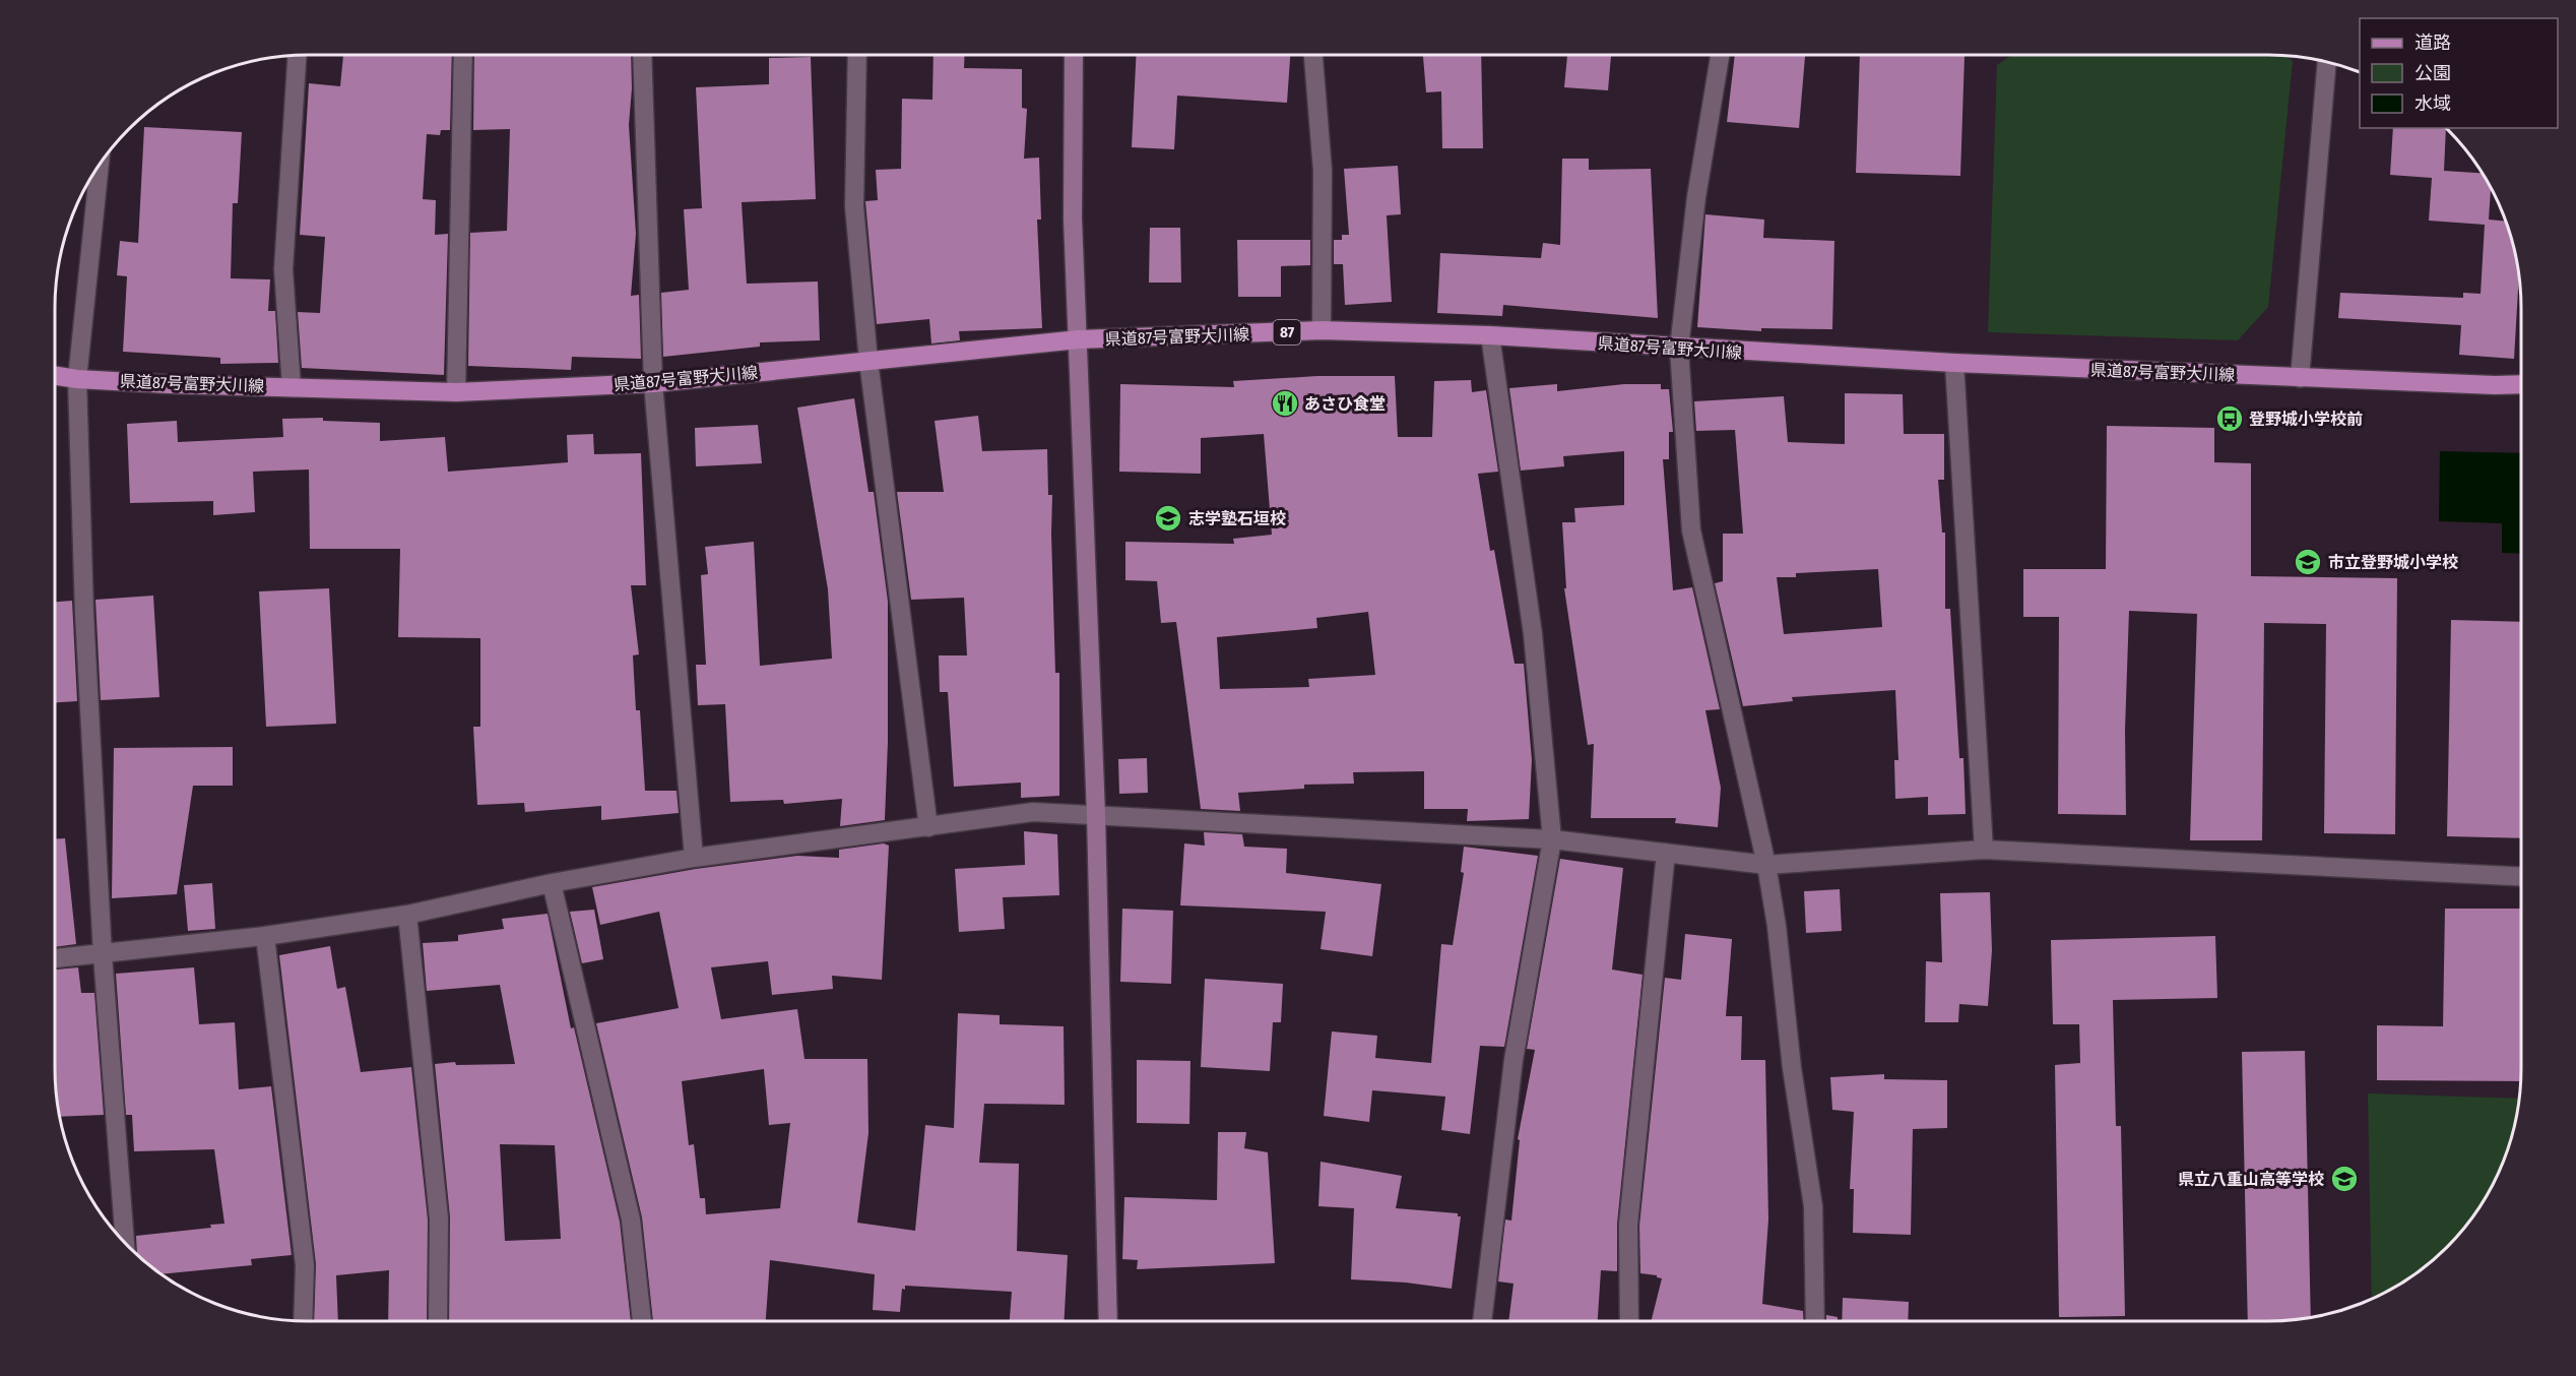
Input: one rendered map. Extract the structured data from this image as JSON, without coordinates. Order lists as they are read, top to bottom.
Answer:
{
  "streets": {
    "main road": ["87", "県道87号富野大川線"]
  },
  "places": {
    "restaurant": ["あさひ食堂"],
    "bus stop": ["登野城小学校前"],
    "school or university": ["志学塾石垣校", "市立登野城小学校", "県立八重山高等学校"]
  },
  "legend": ["道路", "公園", "水域"]
}
